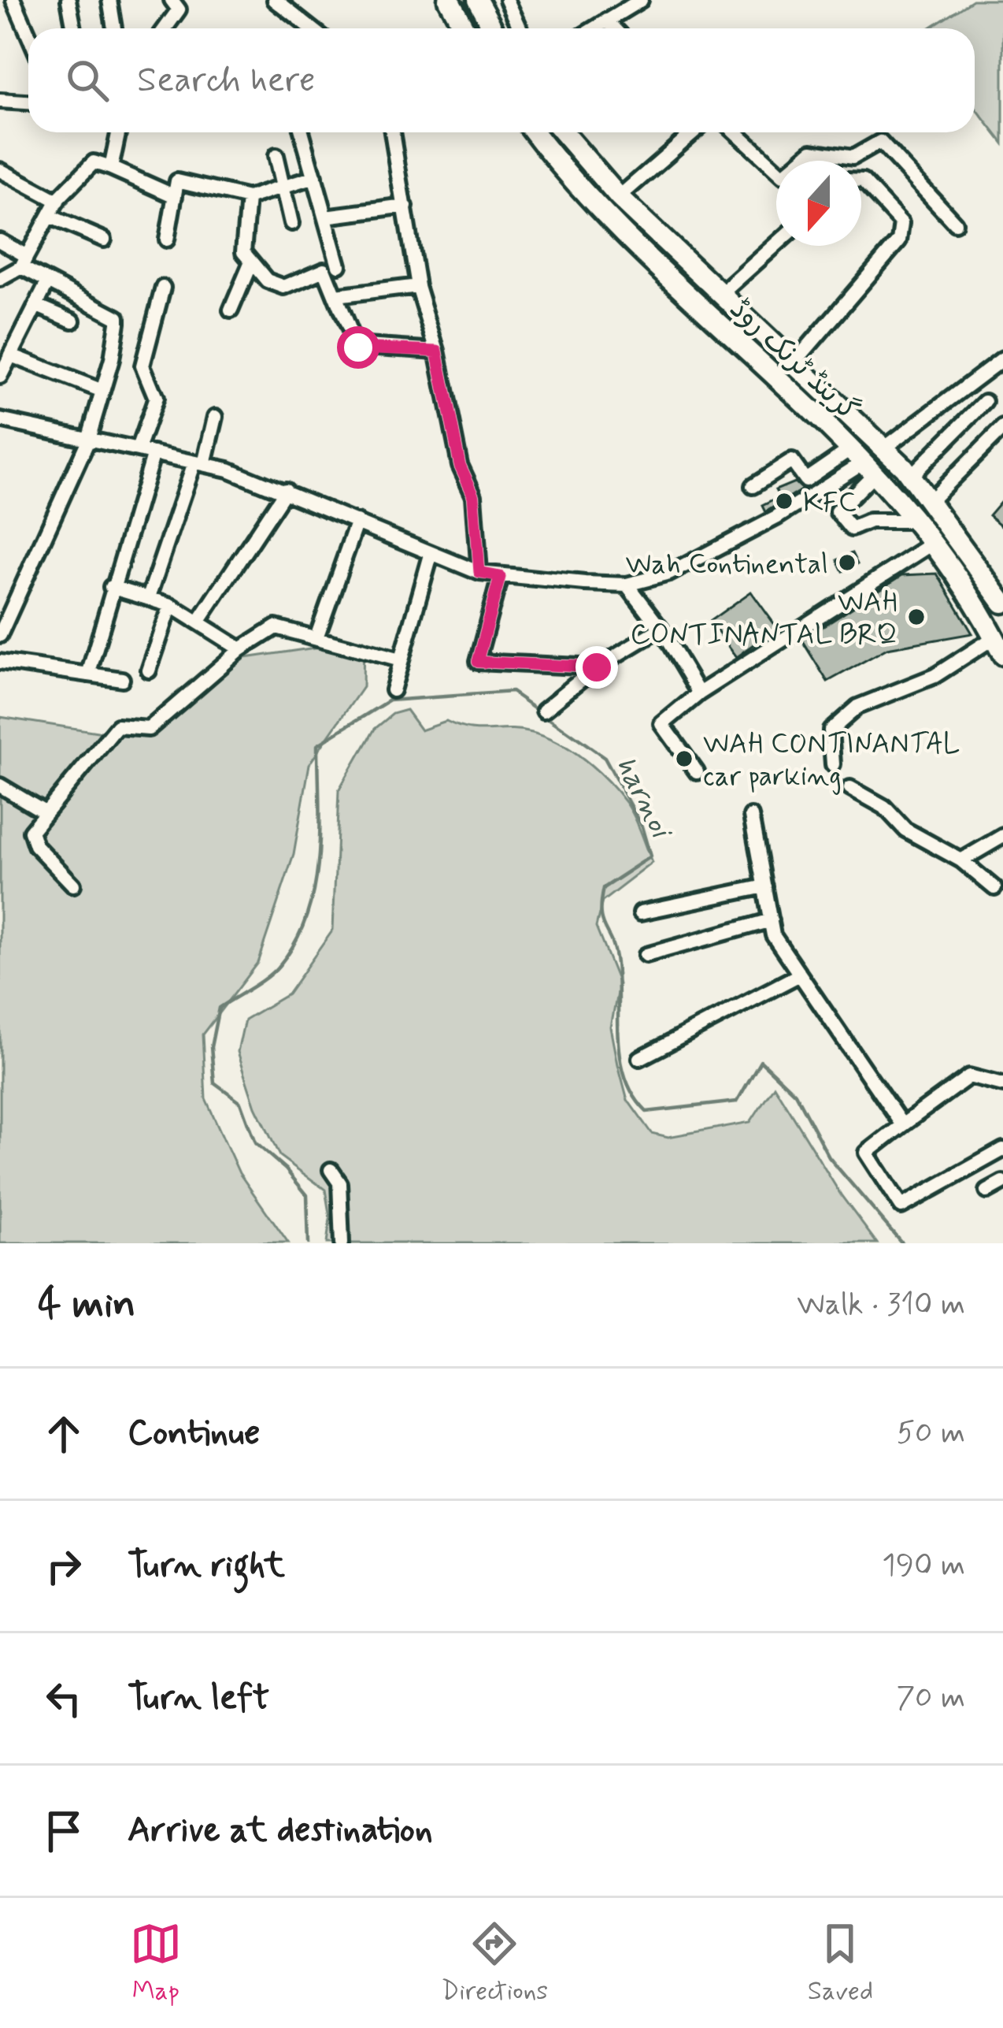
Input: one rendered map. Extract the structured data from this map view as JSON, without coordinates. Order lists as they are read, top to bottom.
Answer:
{
  "streets": {
    "highway": ["گرینڈ ٹرنک روڈ"]
  },
  "water": ["harnoi"],
  "places": [
    "KFC",
    "Wah Continental",
    "WAH CONTINANTAL BRQ",
    "WAH CONTINANTAL car parking"
  ],
  "north": "bottom",
  "page": {
    "search": "Search here",
    "heading": ["4 min", "Walk · 310 m"],
    "list": [
      ["Continue", "50 m"],
      ["Turn right", "190 m"],
      ["Turn left", "70 m"],
      "Arrive at destination"
    ],
    "nav": ["Map", "Directions", "Saved"]
  }
}
